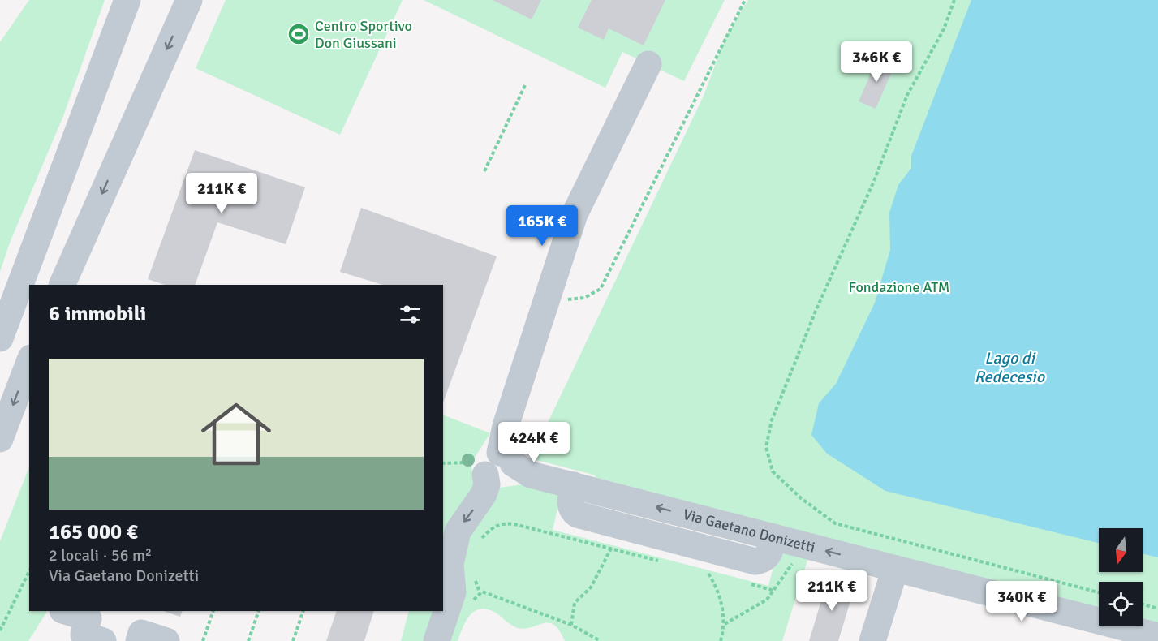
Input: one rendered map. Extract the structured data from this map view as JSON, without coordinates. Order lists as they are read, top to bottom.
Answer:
{
  "streets": {
    "street": ["Via Gaetano Donizetti"]
  },
  "water": ["Lago di Redecesio"],
  "parks": ["Fondazione ATM"],
  "places": {
    "sports": ["Centro Sportivo Don Giussani"]
  },
  "north": "bottom",
  "page": {
    "price": [
      "346K €",
      "211K €",
      "165K €",
      "424K €",
      "211K €",
      "340K €"
    ],
    "heading": "6 immobili",
    "list": [
      {
        "name": "165 000 €",
        "note": "2 locali · 56 m² · Via Gaetano Donizetti"
      }
    ]
  }
}
